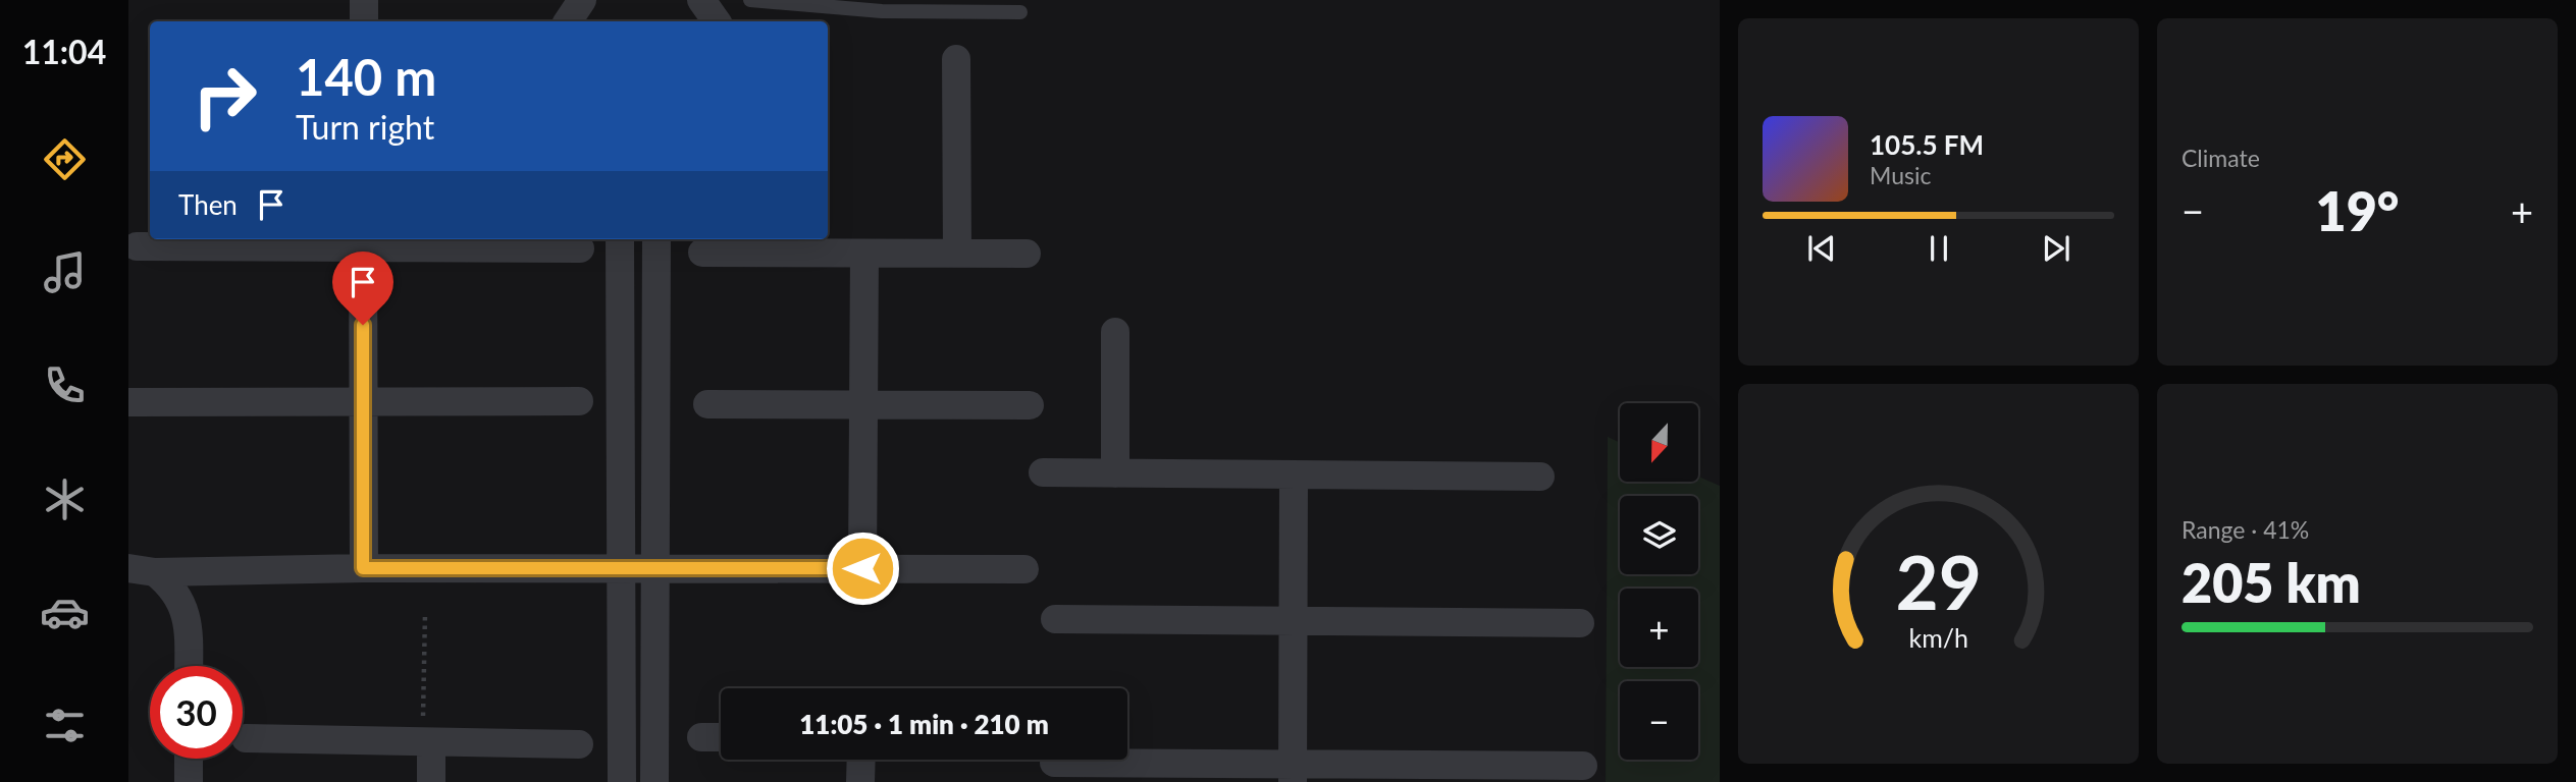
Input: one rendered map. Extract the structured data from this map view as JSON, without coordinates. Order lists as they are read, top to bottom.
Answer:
{
  "north": "bottom",
  "page": {
    "tabs": "11:04",
    "tile": [
      "Climate",
      ["Range · 41%", "205 km"]
    ],
    "turn": ["140 m", "Turn right"],
    "song": ["105.5 FM", "Music"],
    "then": "Then",
    "heat": ["−", "19°", "+"],
    "map_buttons": ["+", "−"],
    "limit": "30",
    "trip": "11:05 · 1 min · 210 m",
    "gauge": ["29", "km/h"]
  }
}
